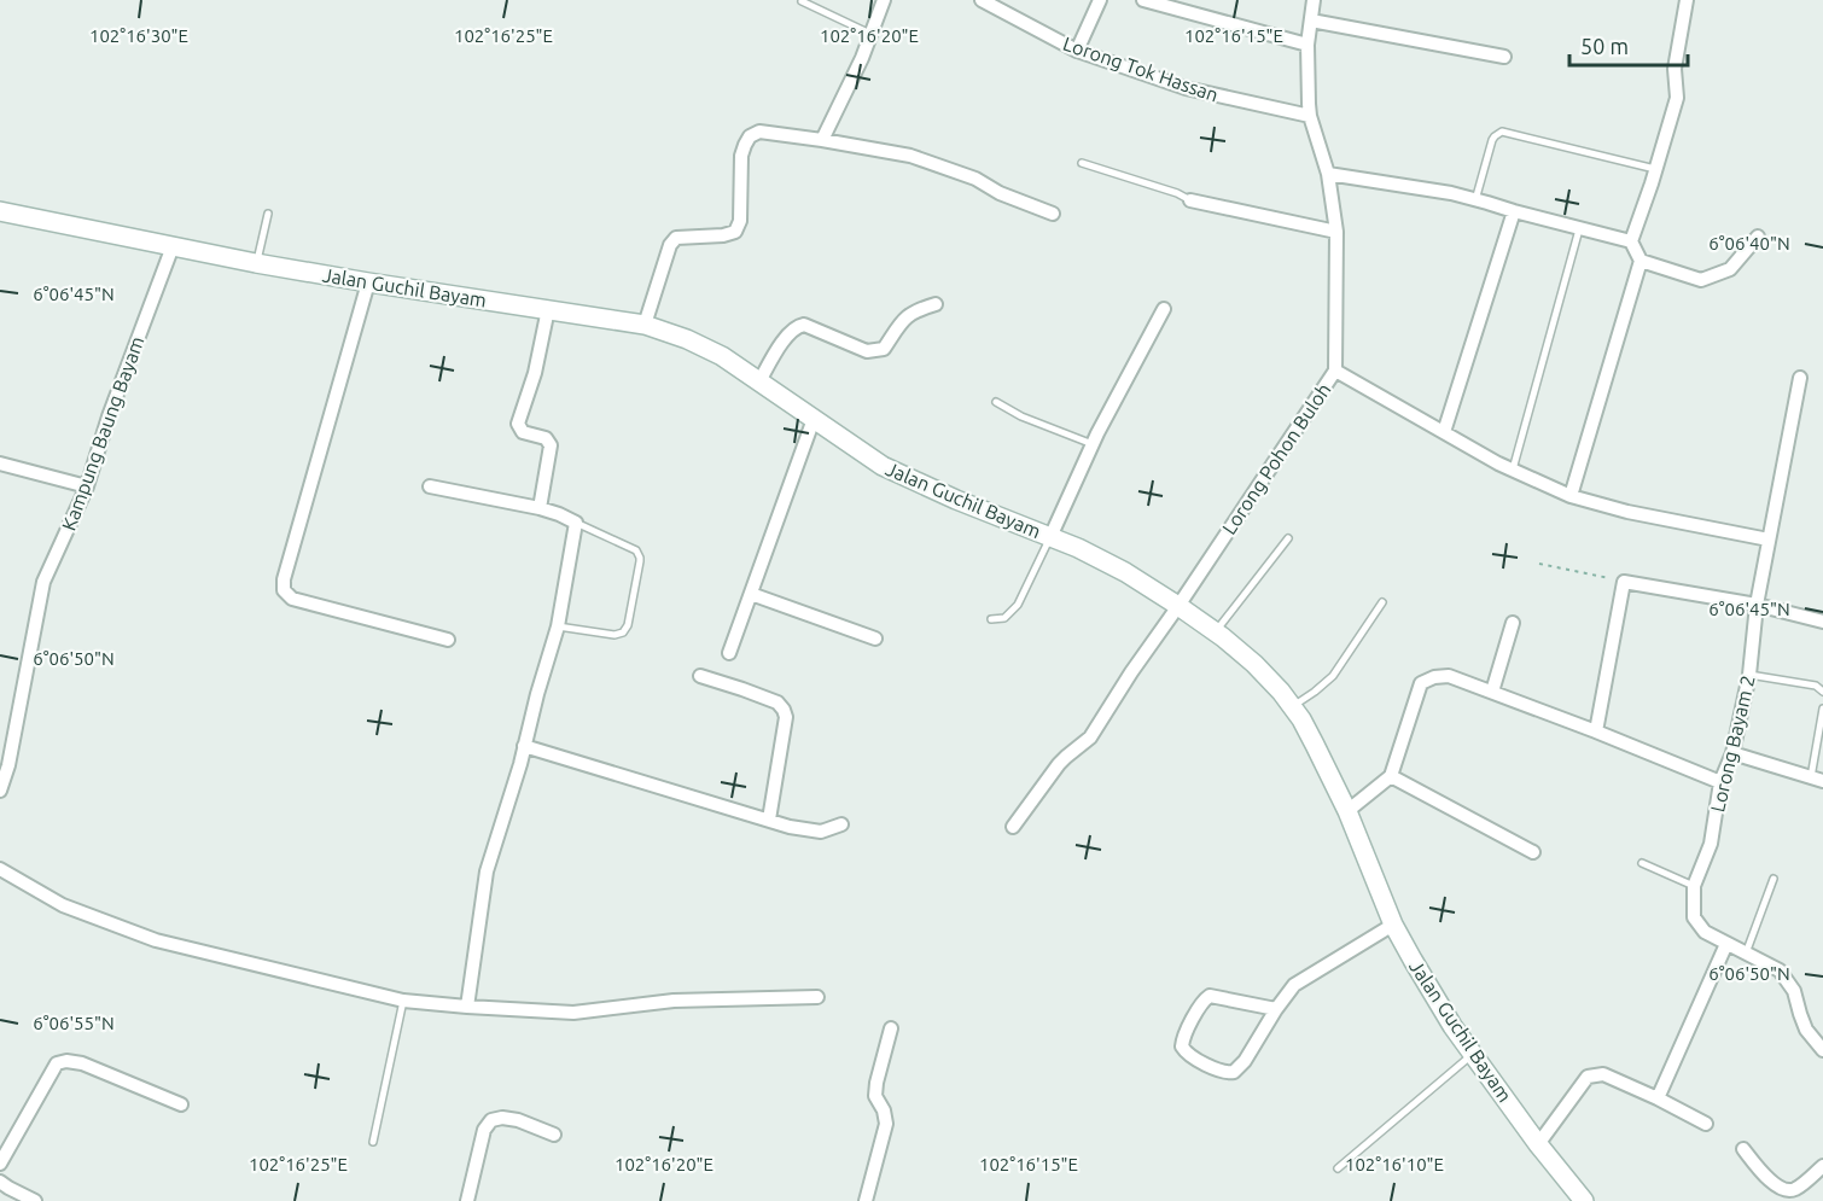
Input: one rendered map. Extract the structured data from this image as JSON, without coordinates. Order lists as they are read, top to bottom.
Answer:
{
  "streets": {
    "main road": ["Jalan Guchil Bayam"],
    "street": [
      "Lorong Tok Hassan",
      "Kampung Baung Bayam",
      "Lorong Pohon Buloh",
      "Lorong Bayam 2"
    ]
  },
  "crossings": [
    ["Lorong Tok Hassan", "Lorong Pohon Buloh"],
    ["Jalan Guchil Bayam", "Kampung Baung Bayam"],
    ["Jalan Guchil Bayam", "Lorong Pohon Buloh"]
  ],
  "scale_bar": "50 m",
  "coordinates": [
    "102°16'25\"E",
    "102°16'20\"E",
    "102°16'15\"E",
    "102°16'30\"E",
    "6°06'40\"N",
    "6°06'45\"N",
    "6°06'50\"N",
    "6°06'55\"N",
    "102°16'10\"E"
  ]
}
